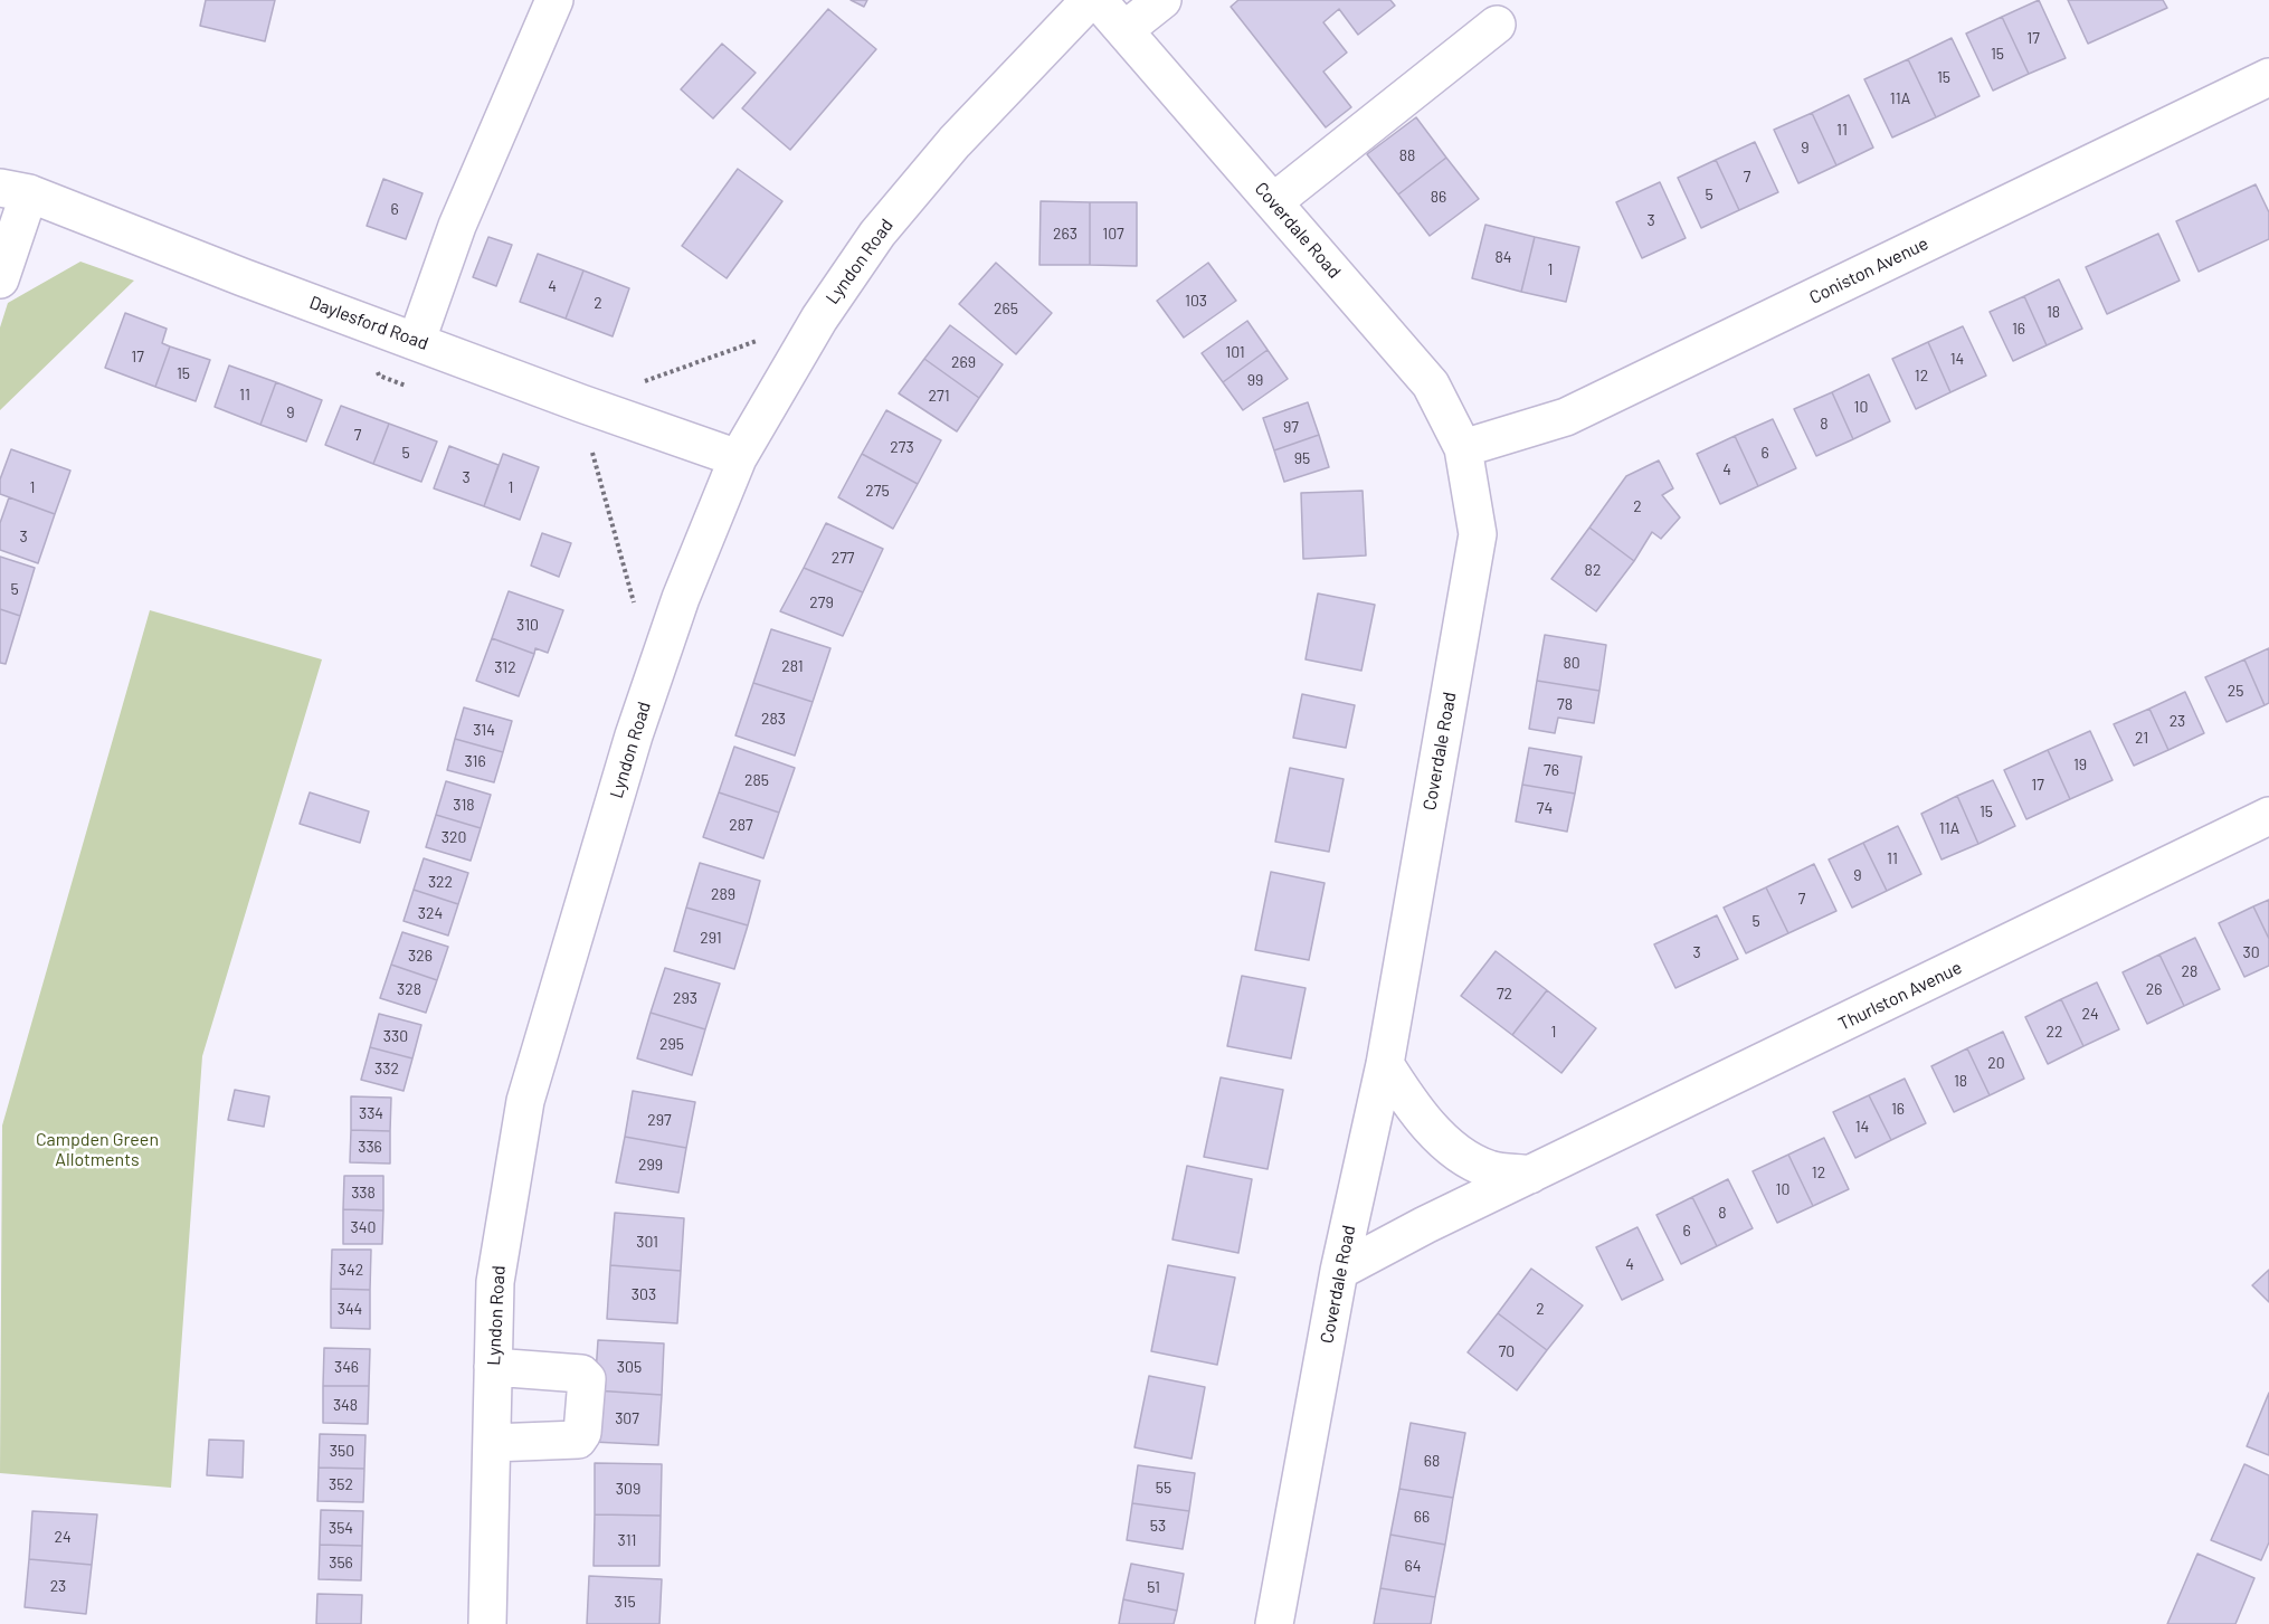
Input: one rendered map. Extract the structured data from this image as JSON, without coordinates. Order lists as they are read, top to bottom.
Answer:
{
  "streets": {
    "street": [
      "Coverdale Road",
      "Lyndon Road",
      "Coniston Avenue",
      "Daylesford Road",
      "Thurlston Avenue"
    ]
  },
  "crossings": [
    ["Coverdale Road", "Coniston Avenue"],
    ["Coverdale Road", "Thurlston Avenue"],
    ["Lyndon Road", "Daylesford Road"]
  ],
  "parks": ["Campden Green Allotments"],
  "house_numbers": [
    "17",
    "15",
    "15",
    "11A",
    "11",
    "9",
    "88",
    "7",
    "5",
    "86",
    "6",
    "3",
    "263",
    "107",
    "84",
    "1",
    "4",
    "103",
    "2",
    "265",
    "18",
    "16",
    "101",
    "17",
    "14",
    "269",
    "15",
    "12",
    "99",
    "11",
    "271",
    "10",
    "9",
    "8",
    "97",
    "7",
    "273",
    "5",
    "6",
    "95",
    "4",
    "3",
    "1",
    "1",
    "275",
    "2",
    "3",
    "277",
    "82",
    "5",
    "279",
    "310",
    "80",
    "281",
    "312",
    "25",
    "78",
    "283",
    "23",
    "314",
    "21",
    "316",
    "19",
    "76",
    "285",
    "17",
    "318",
    "74",
    "15",
    "287",
    "11A",
    "320",
    "11",
    "9",
    "322",
    "289",
    "7",
    "324",
    "5",
    "291",
    "3",
    "30",
    "326",
    "28",
    "328",
    "26",
    "72",
    "293",
    "24",
    "1",
    "22",
    "330",
    "295",
    "20",
    "332",
    "18",
    "16",
    "334",
    "297",
    "14",
    "336",
    "299",
    "12",
    "10",
    "338",
    "8",
    "340",
    "6",
    "301",
    "4",
    "342",
    "303",
    "344",
    "2",
    "70",
    "346",
    "305",
    "348",
    "307",
    "350",
    "68",
    "352",
    "55",
    "309",
    "66",
    "53",
    "354",
    "24",
    "311",
    "356",
    "64",
    "23",
    "51",
    "315"
  ]
}
